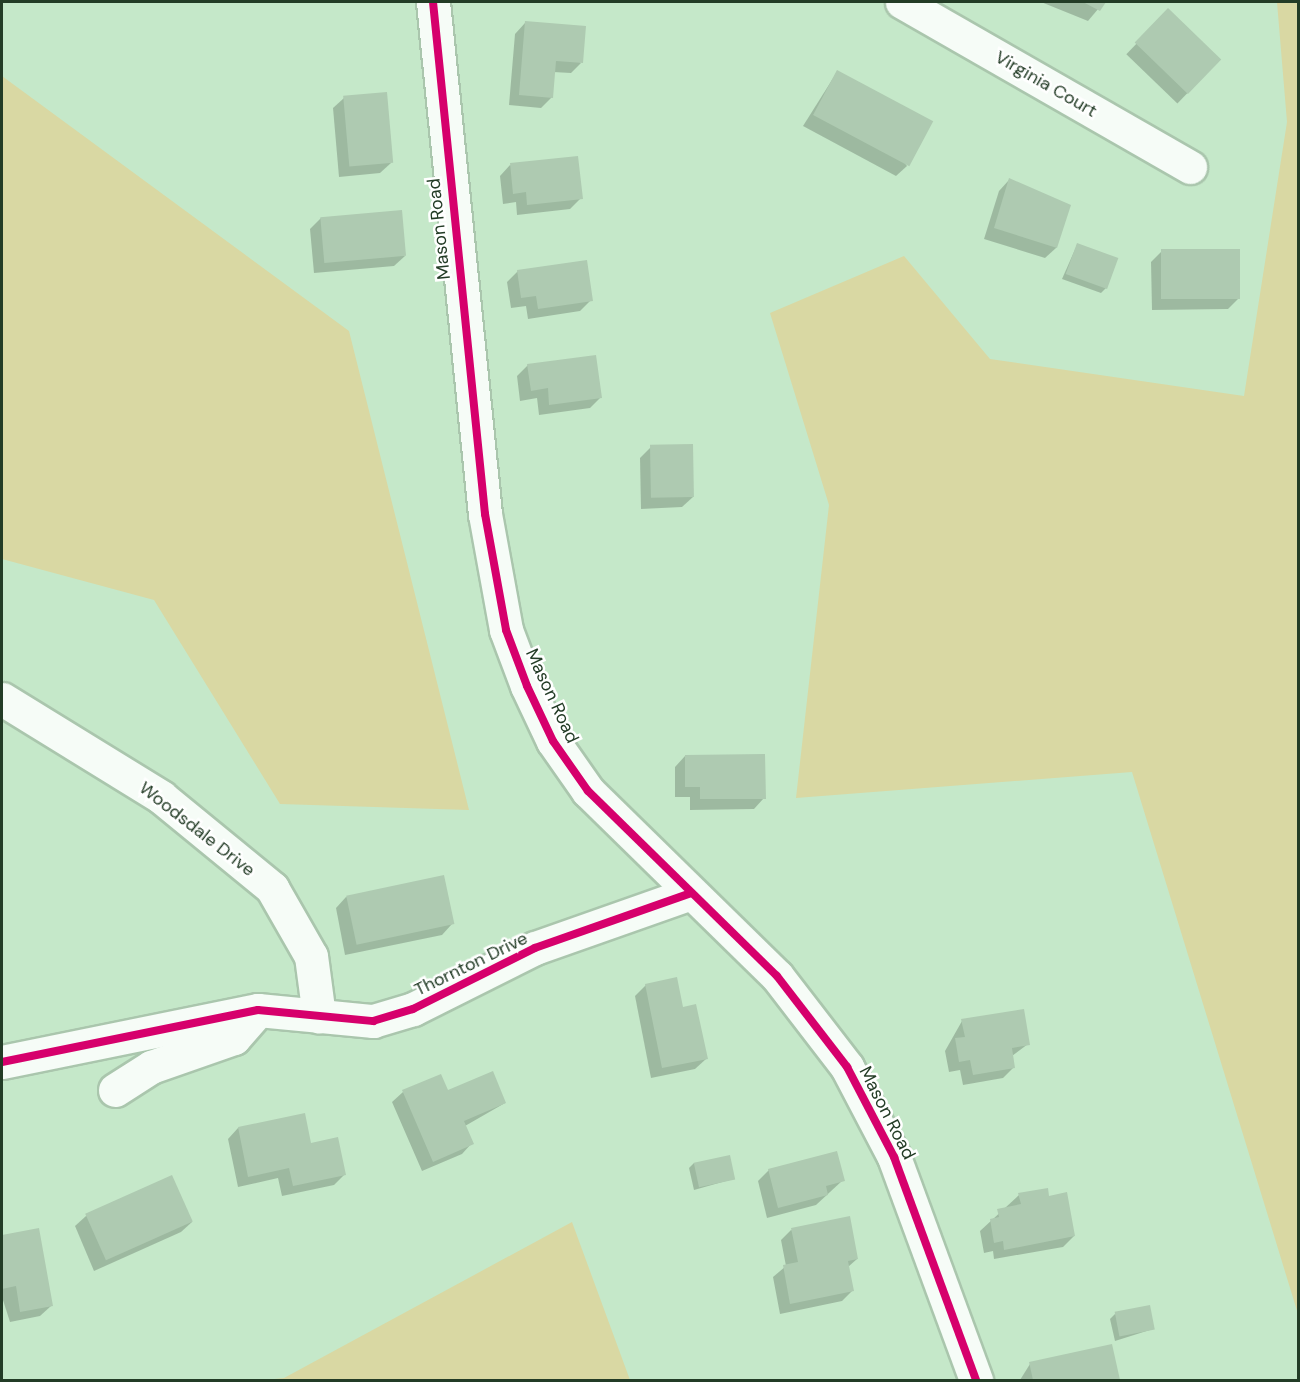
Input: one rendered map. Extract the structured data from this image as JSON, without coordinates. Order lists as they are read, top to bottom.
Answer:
{
  "streets": {
    "street": [
      "Virginia Court",
      "Mason Road",
      "Woodsdale Drive",
      "Thornton Drive"
    ]
  },
  "crossings": [
    ["Mason Road", "Thornton Drive"],
    ["Woodsdale Drive", "Thornton Drive"]
  ]
}
